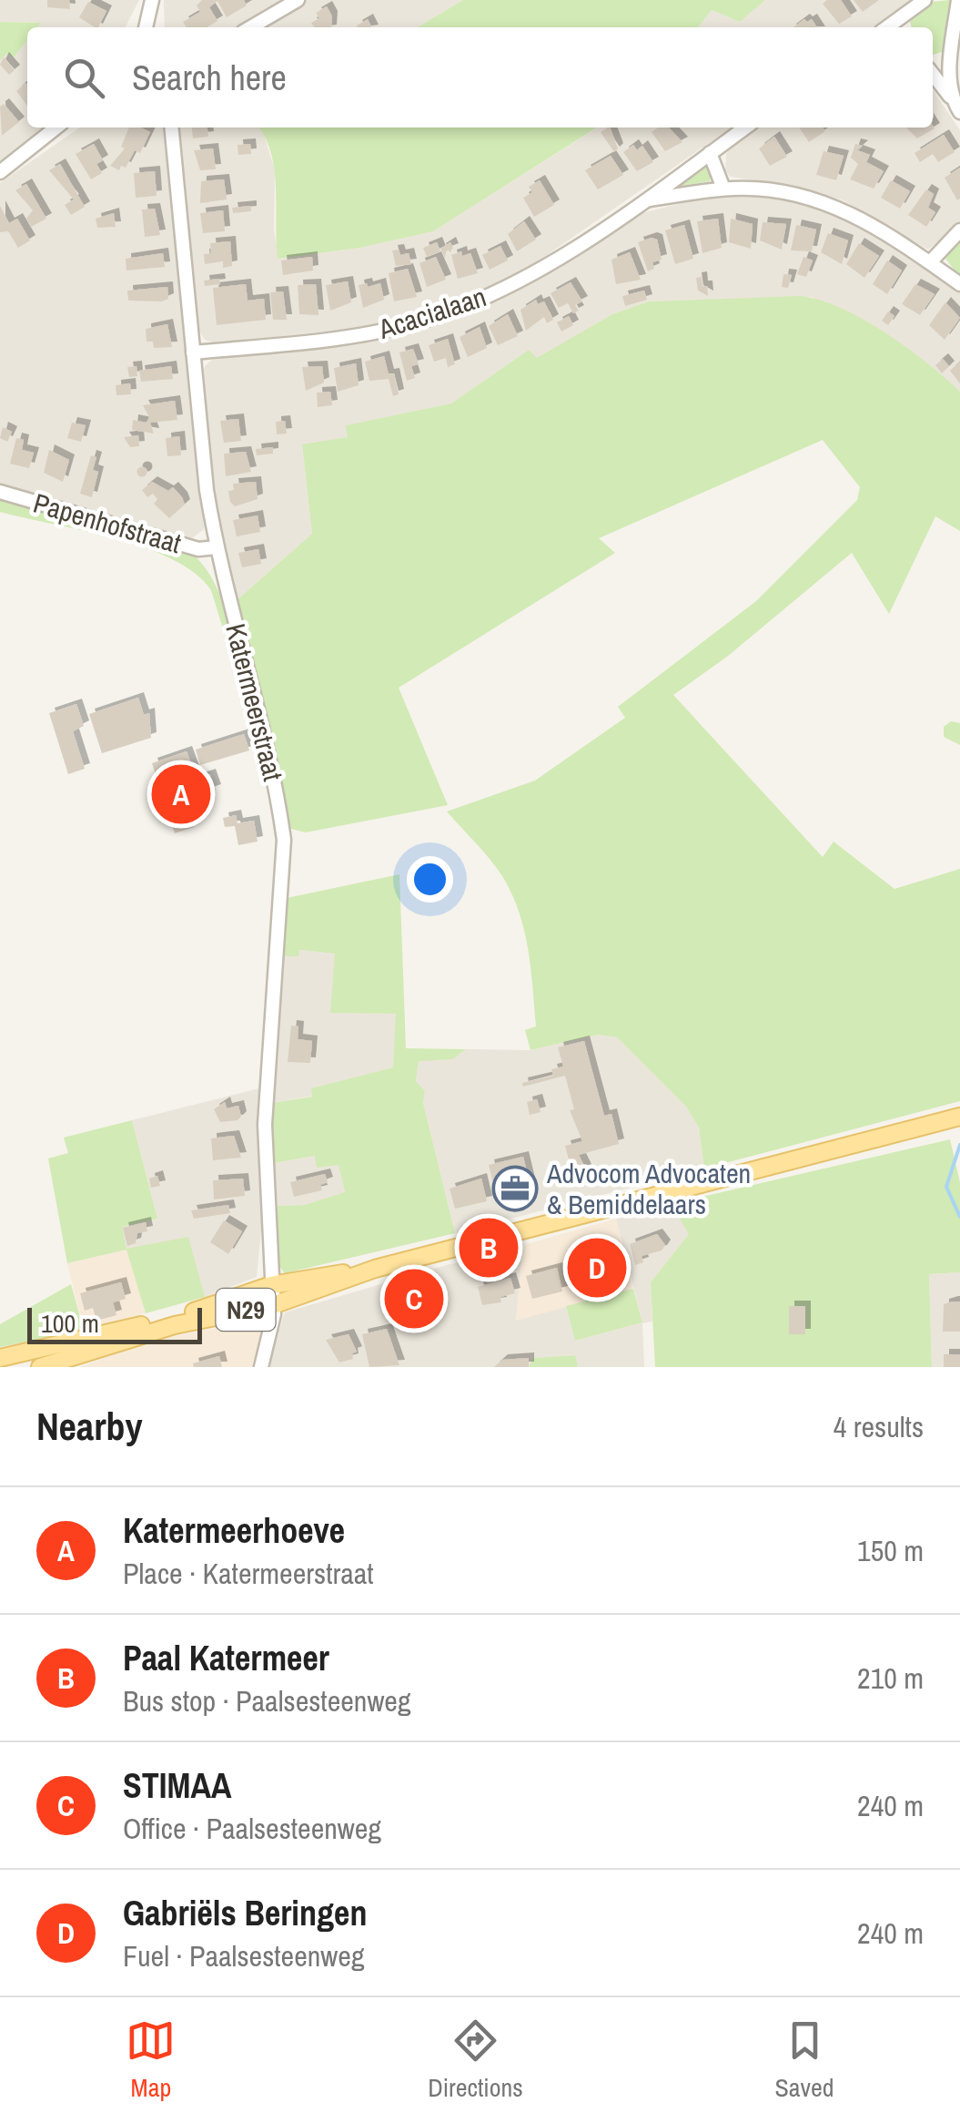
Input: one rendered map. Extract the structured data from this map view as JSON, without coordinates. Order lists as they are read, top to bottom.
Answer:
{
  "streets": {
    "main road": ["N29"],
    "street": ["Acacialaan", "Papenhofstraat", "Katermeerstraat"]
  },
  "crossings": [
    ["Acacialaan", "Katermeerstraat"],
    ["Papenhofstraat", "Katermeerstraat"],
    ["Katermeerstraat", "N29"]
  ],
  "places": {
    "office": ["Advocom Advocaten & Bemiddelaars"]
  },
  "scale_bar": "100 m",
  "page": {
    "search": "Search here",
    "pins": [
      "A",
      "B",
      "D",
      "C"
    ],
    "scale": "100 m",
    "heading": ["Nearby", "4 results"],
    "list": [
      {
        "mark": "A",
        "name": "Katermeerhoeve",
        "note": "Place · Katermeerstraat",
        "value": "150 m"
      },
      {
        "mark": "B",
        "name": "Paal Katermeer",
        "note": "Bus stop · Paalsesteenweg",
        "value": "210 m"
      },
      {
        "mark": "C",
        "name": "STIMAA",
        "note": "Office · Paalsesteenweg",
        "value": "240 m"
      },
      {
        "mark": "D",
        "name": "Gabriëls Beringen",
        "note": "Fuel · Paalsesteenweg",
        "value": "240 m"
      }
    ],
    "nav": ["Map", "Directions", "Saved"]
  }
}
